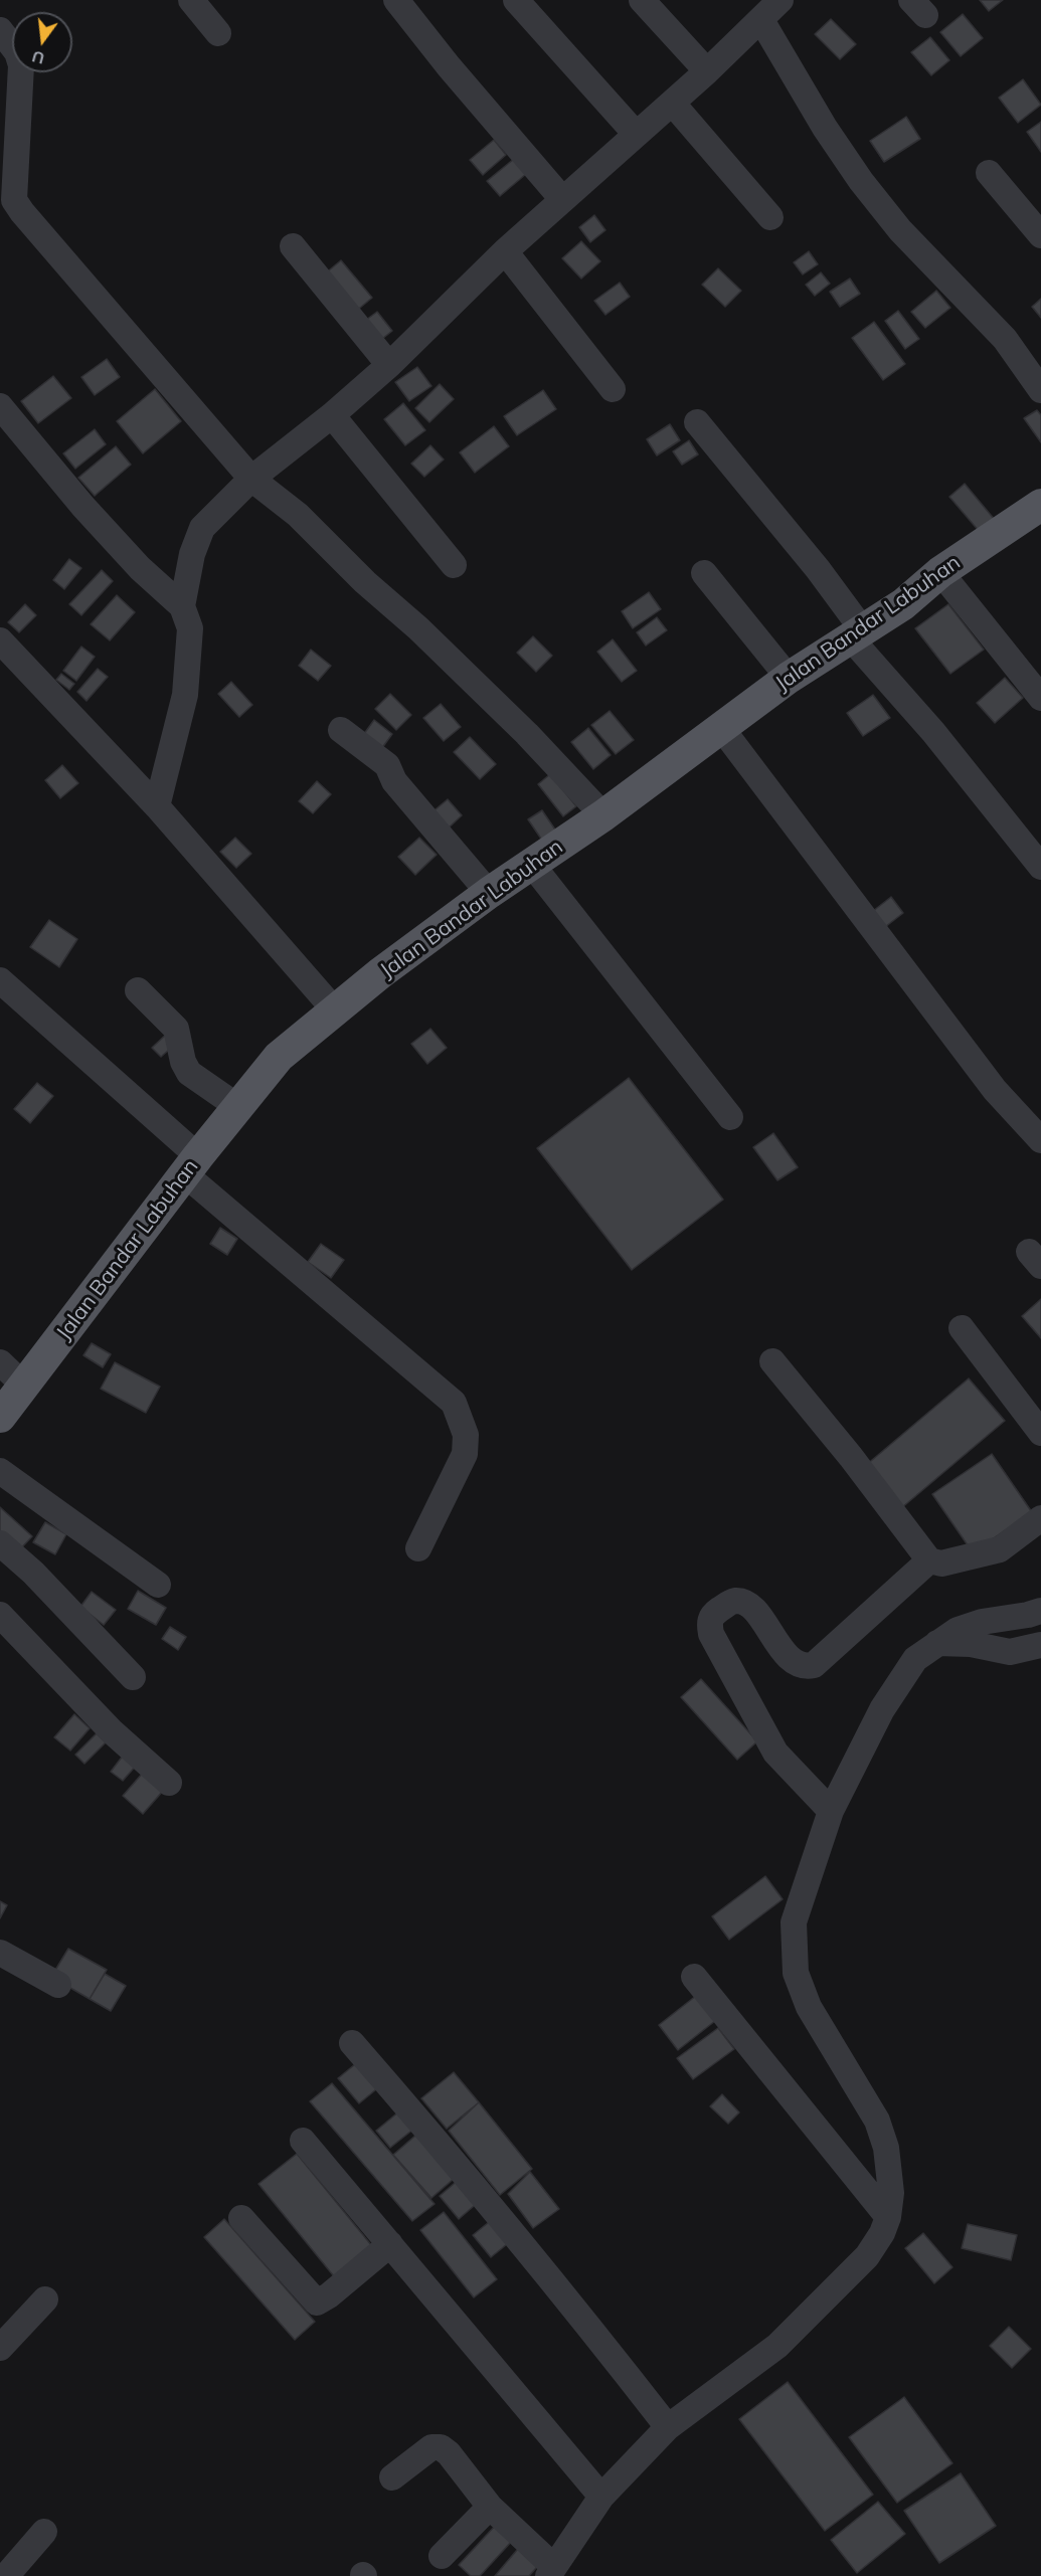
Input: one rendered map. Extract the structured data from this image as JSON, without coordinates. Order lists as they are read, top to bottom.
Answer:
{
  "streets": {
    "main road": ["Jalan Bandar Labuhan"]
  },
  "north": "bottom"
}
